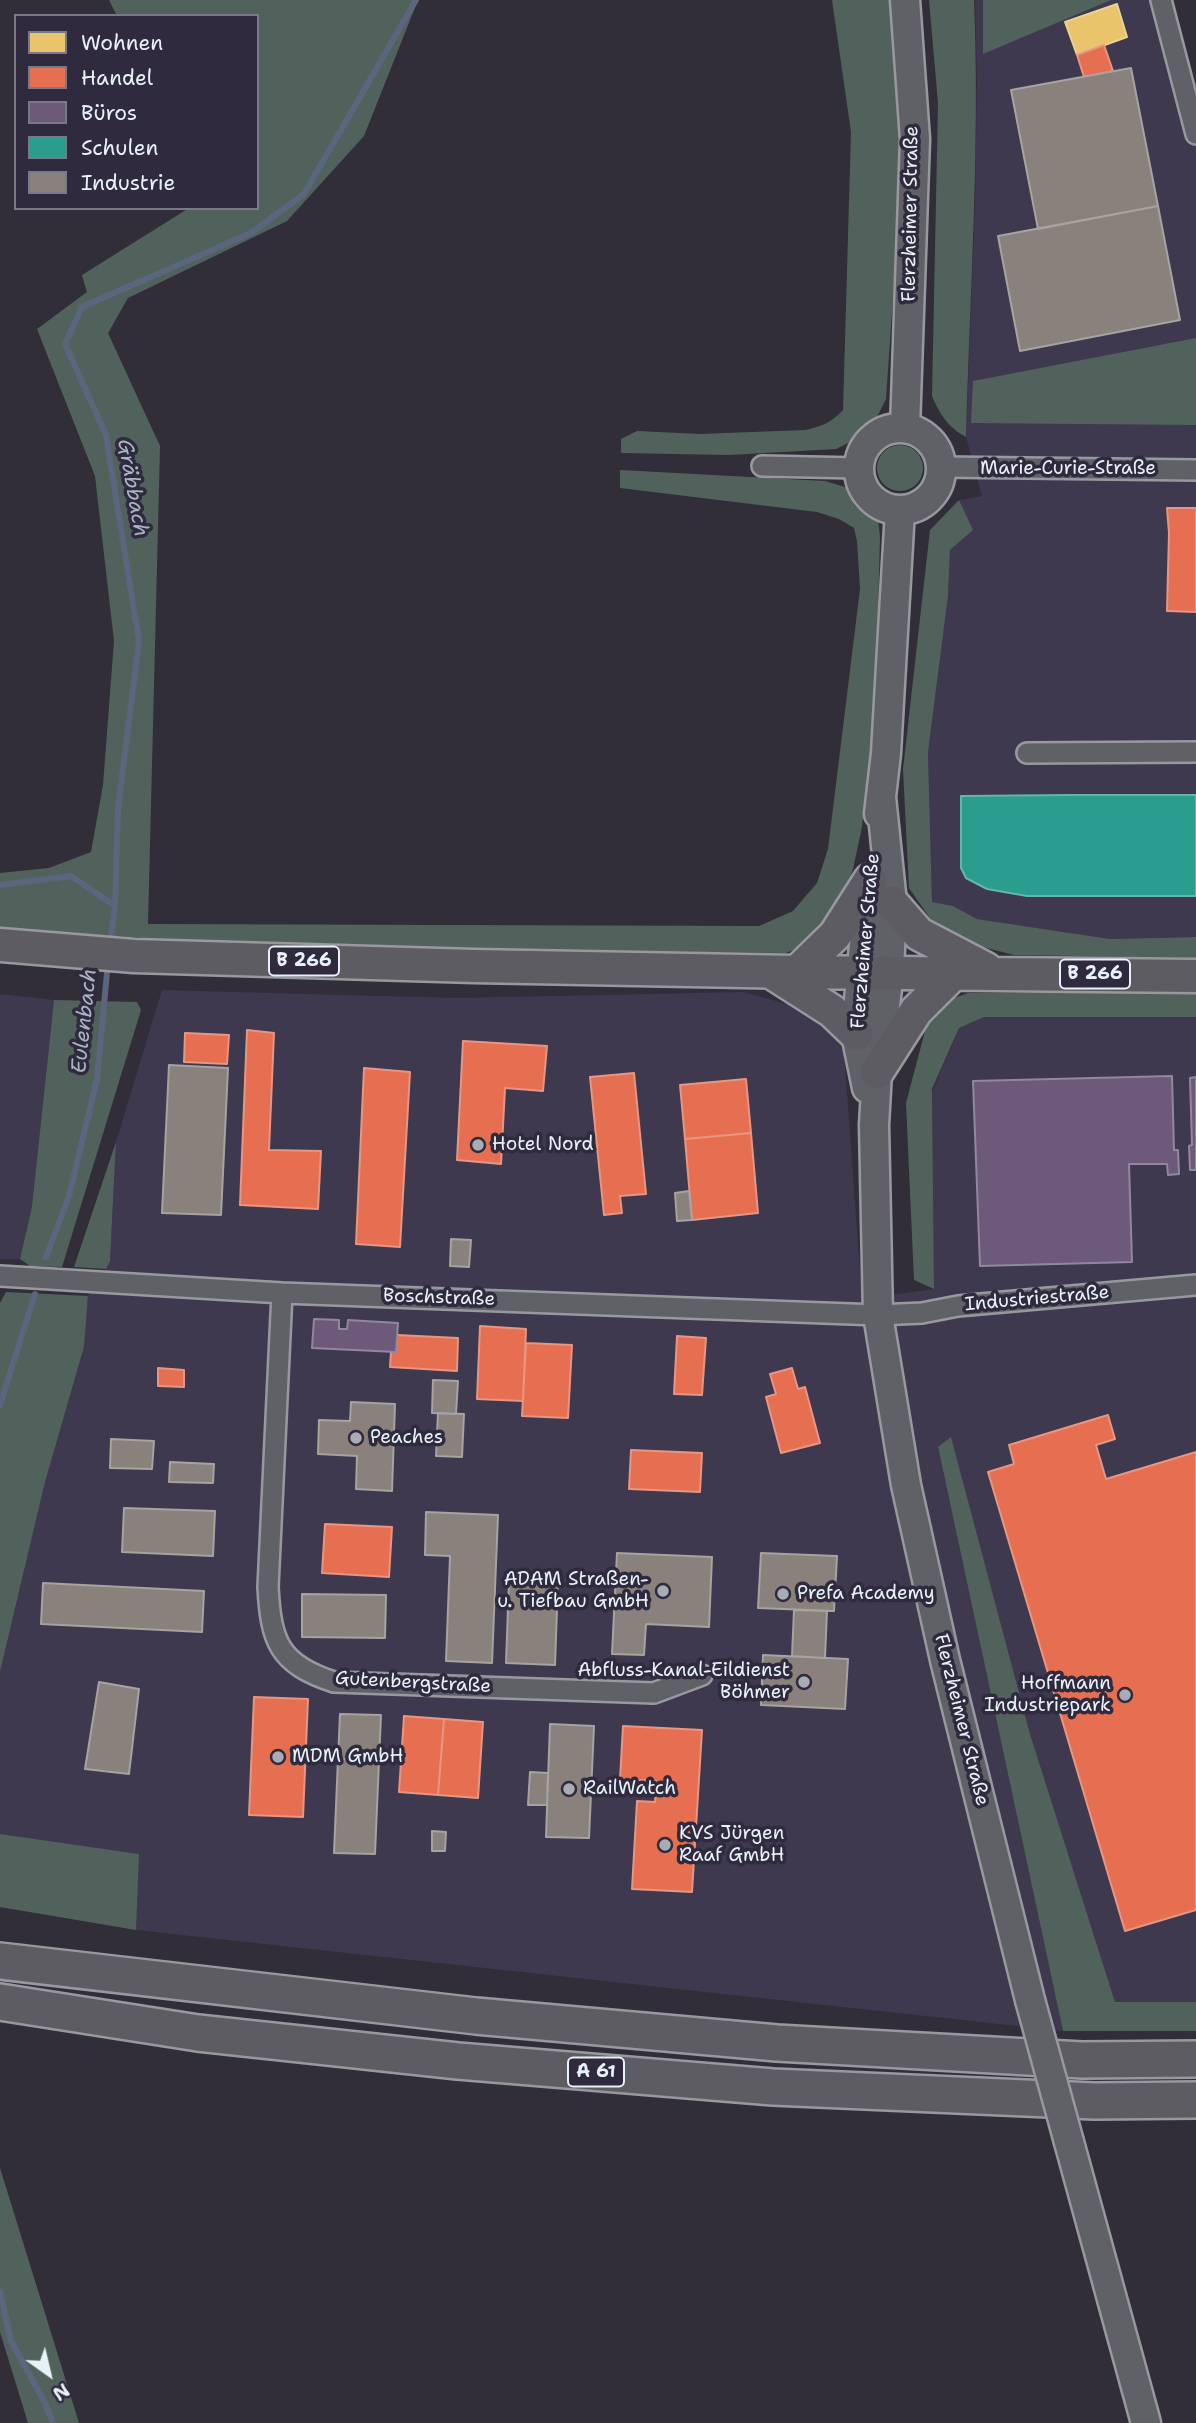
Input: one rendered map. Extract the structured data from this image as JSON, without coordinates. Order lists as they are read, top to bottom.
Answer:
{
  "streets": {
    "highway": ["A 61"],
    "main road": ["Flerzheimer Straße", "B 266"],
    "street": [
      "Marie-Curie-Straße",
      "Boschstraße",
      "Industriestraße",
      "Gutenbergstraße"
    ]
  },
  "crossings": [
    ["Flerzheimer Straße", "Marie-Curie-Straße"],
    ["Flerzheimer Straße", "B 266"],
    ["Flerzheimer Straße", "Boschstraße"],
    ["Flerzheimer Straße", "Industriestraße"],
    ["Boschstraße", "Industriestraße"],
    ["Boschstraße", "Gutenbergstraße"]
  ],
  "water": ["Gräbbach", "Eulenbach"],
  "places": [
    "Hotel Nord",
    "Peaches",
    "ADAM Straßen- u. Tiefbau GmbH",
    "Prefa Academy",
    "Abfluss-Kanal-Eildienst Böhmer",
    "Hoffmann Industriepark",
    "MDM GmbH",
    "RailWatch",
    "KVS Jürgen Raaf GmbH"
  ],
  "legend": [
    "Wohnen",
    "Handel",
    "Büros",
    "Schulen",
    "Industrie"
  ],
  "north": "bottom right"
}
